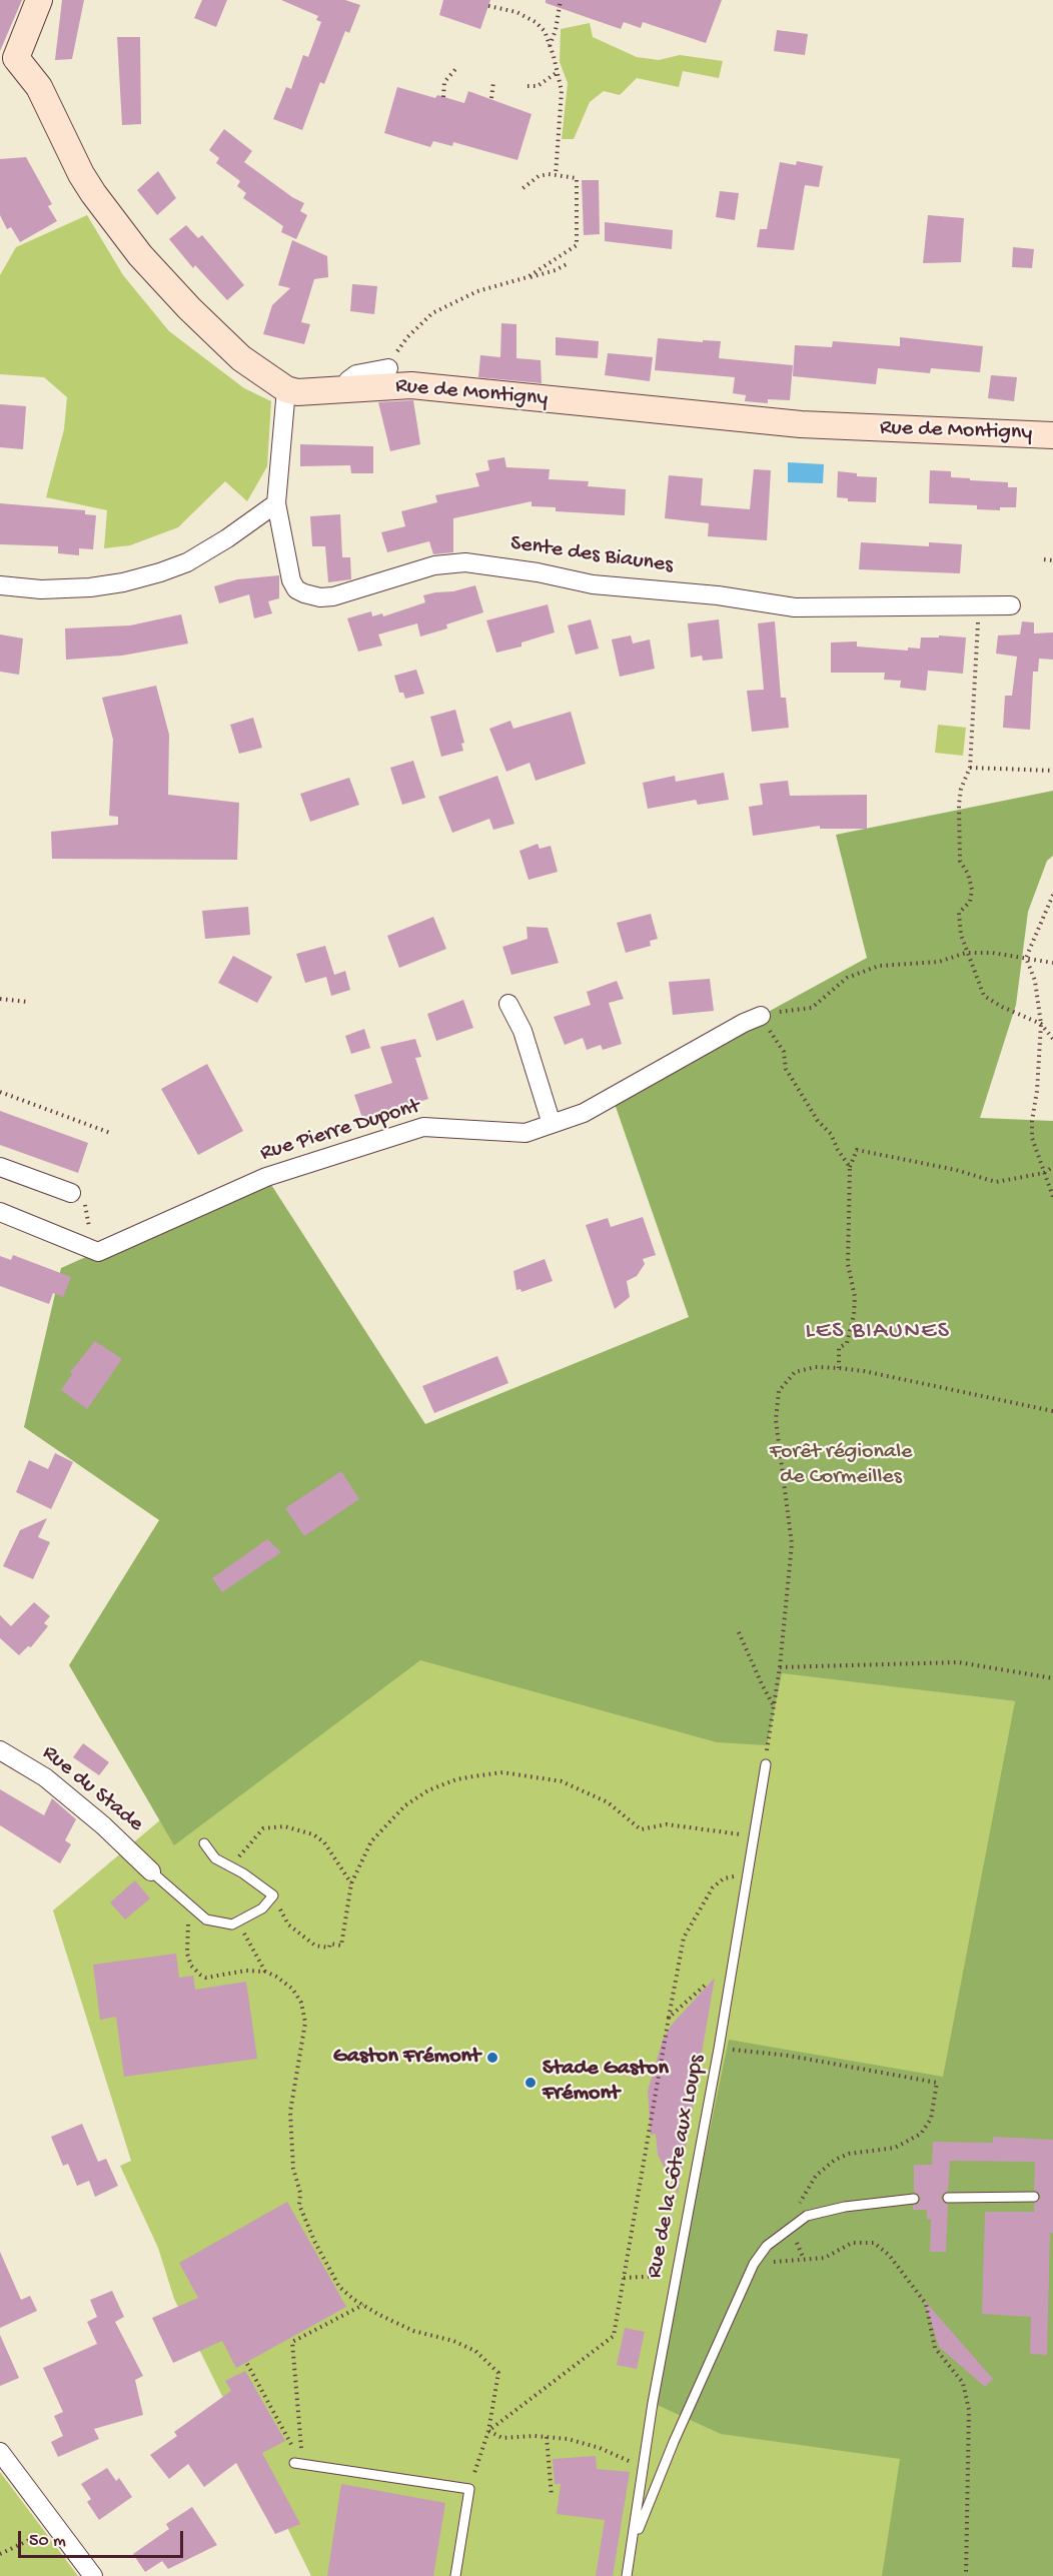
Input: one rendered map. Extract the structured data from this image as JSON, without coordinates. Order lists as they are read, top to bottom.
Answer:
{
  "streets": {
    "street": [
      "Rue de Montigny",
      "Sente des Biaunes",
      "Rue Pierre Dupont",
      "Rue du Stade"
    ],
    "lane": ["Rue de la Côte aux Loups"]
  },
  "crossings": [
    ["Rue de Montigny", "Sente des Biaunes"]
  ],
  "districts": ["LES BIAUNES"],
  "parks": ["Forêt régionale de Cormeilles"],
  "places": ["Gaston Frémont", "Stade Gaston Frémont"],
  "scale_bar": "50 m"
}
